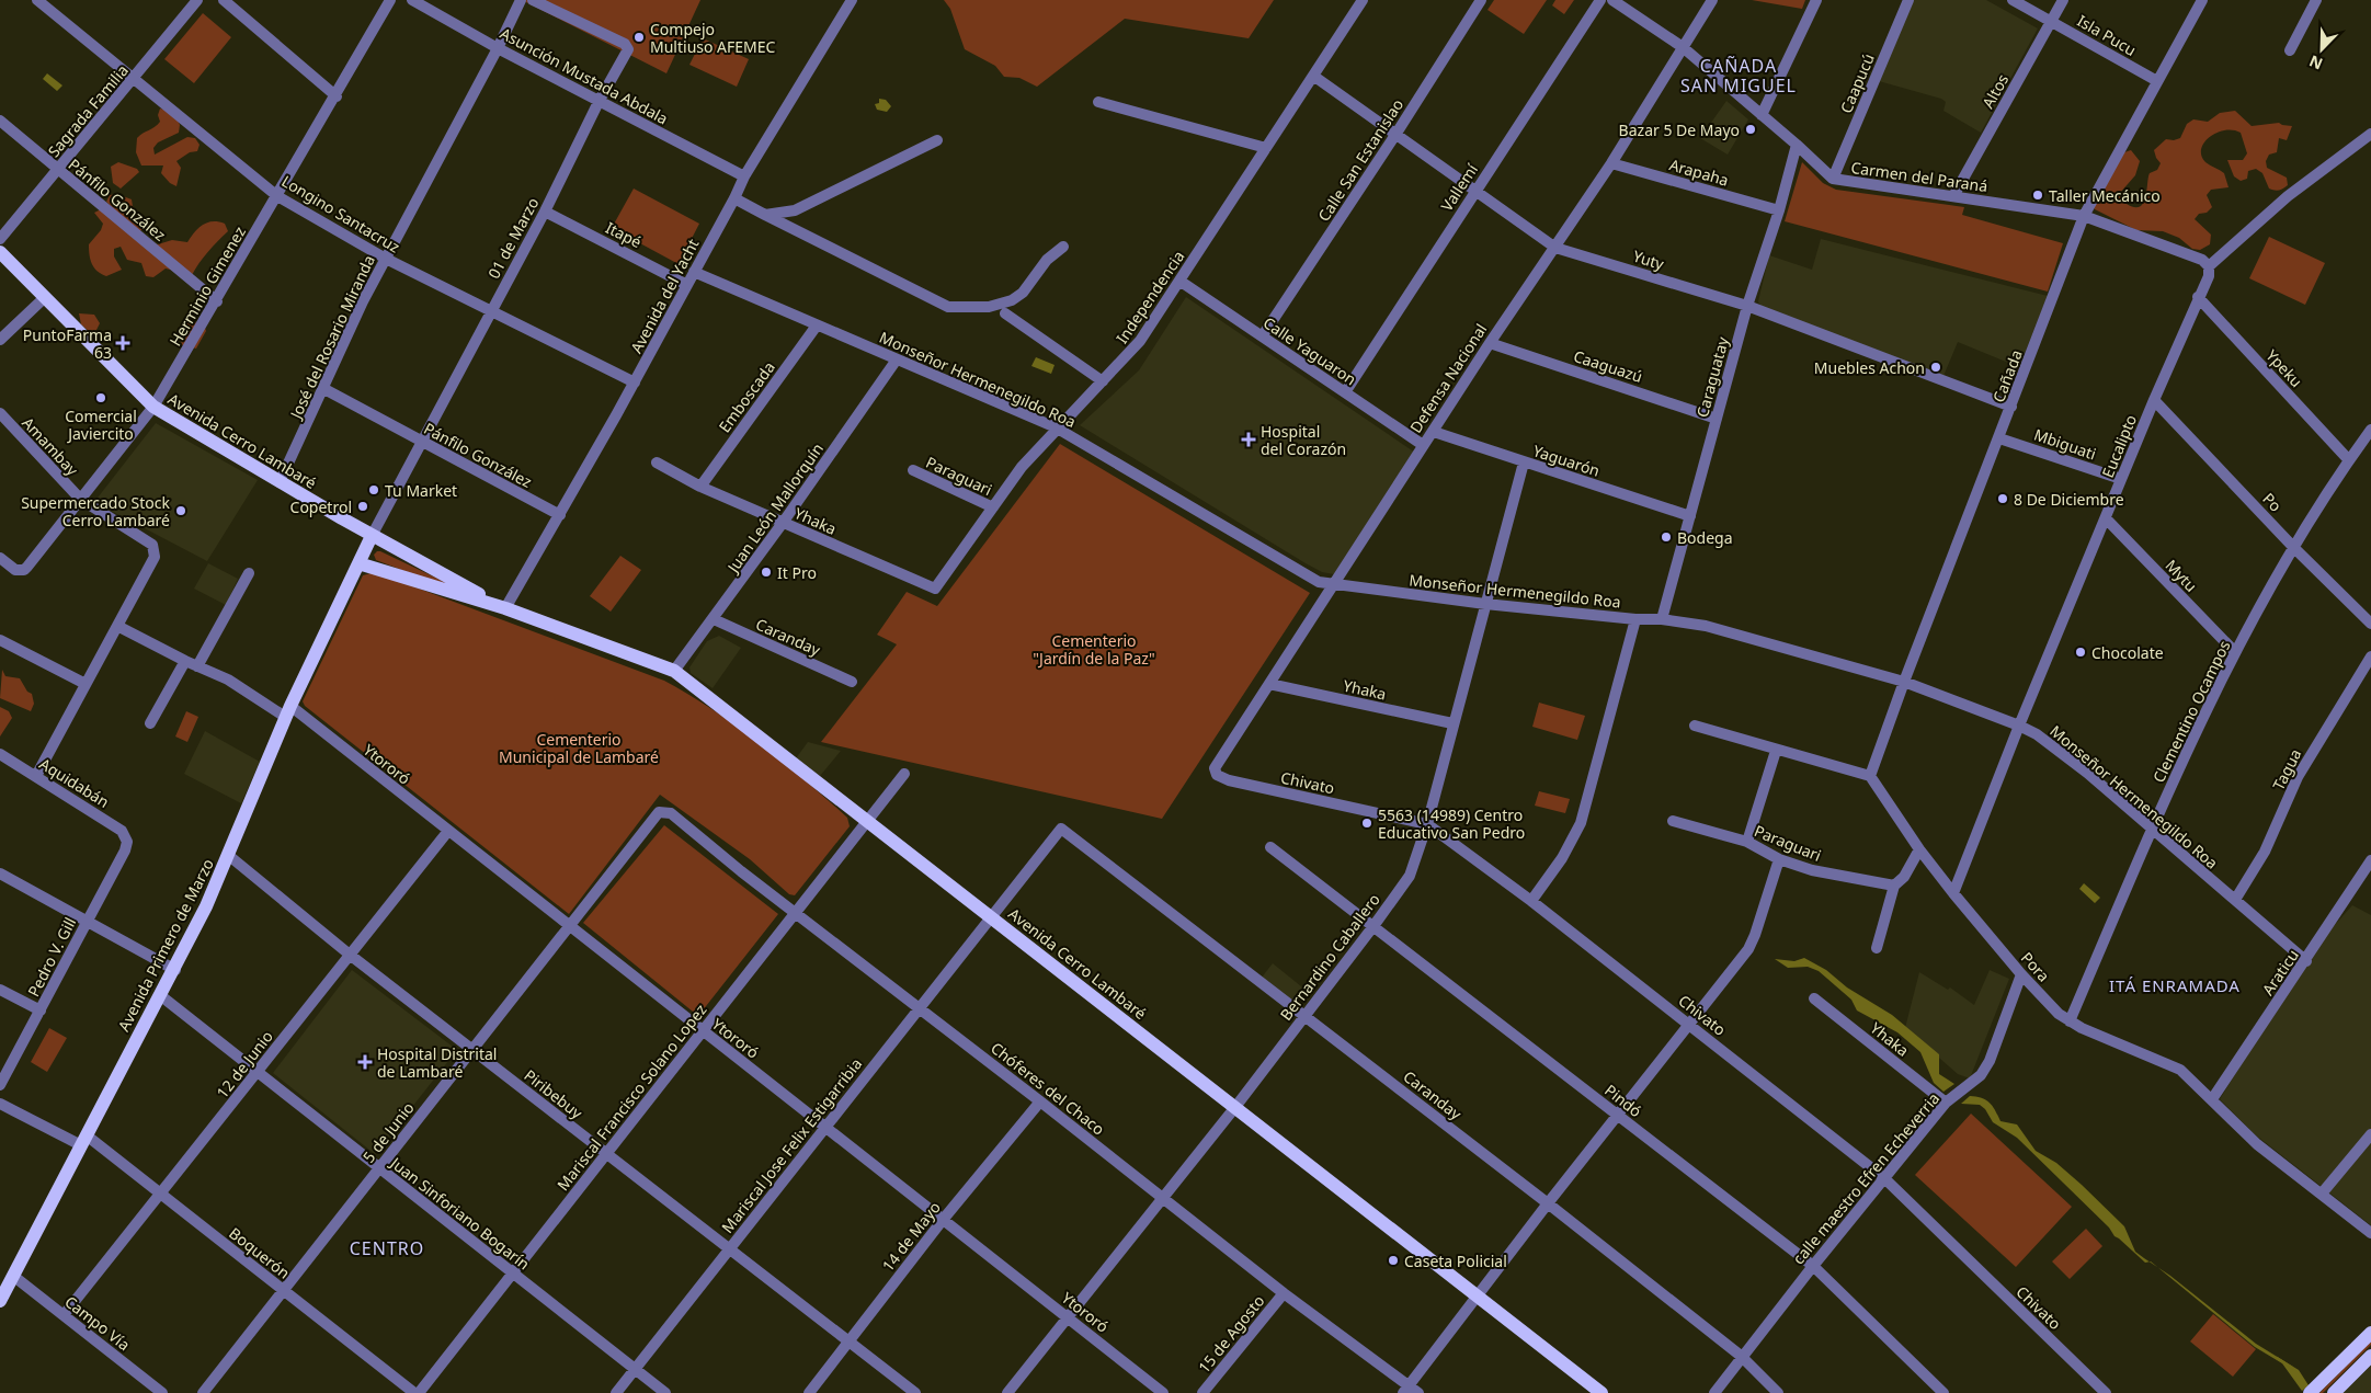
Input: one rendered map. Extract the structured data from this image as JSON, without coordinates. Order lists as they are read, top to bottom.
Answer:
{
  "streets": {
    "main road": ["Avenida Cerro Lambaré", "Avenida Primero de Marzo"],
    "street": [
      "Isla Pucu",
      "Asunción Mustada Abdala",
      "Caapucú",
      "Altos",
      "Sagrada Familia",
      "Calle San Estanislao",
      "Arapaha",
      "Carmen del Paraná",
      "Vallemí",
      "Pánfilo González",
      "Longino Santacruz",
      "Itapé",
      "01 de Marzo",
      "Yuty",
      "Herminio Gimenez",
      "Avenida del Yacht",
      "Independencia",
      "José del Rosario Miranda",
      "Calle Yaguaron",
      "Caaguazú",
      "Ypeku",
      "Cañada",
      "Caraguatay",
      "Defensa Nacional",
      "Monseñor Hermenegildo Roa",
      "Emboscada",
      "Mbiguati",
      "Amambay",
      "Eucalipto",
      "Yaguarón",
      "Paraguari",
      "Po",
      "Juan León Mallorquín",
      "Yhaka",
      "Mytu",
      "Caranday",
      "Clementino Ocampos",
      "Ytororó",
      "Tagua",
      "Aquidabán",
      "Chivato",
      "Pedro V. Gill",
      "Bernardino Caballero",
      "Pora",
      "Araticu",
      "12 de Junio",
      "Chóferes del Chaco",
      "Piribebuy",
      "Mariscal Francisco Solano Lopez",
      "Pindó",
      "5 de Junio",
      "Mariscal Jose Felix Estigarribia",
      "calle maestro Efren Echeverria",
      "Juan Sinforiano Bogarín",
      "14 de Mayo",
      "Boquerón",
      "Campo Vía",
      "15 de Agosto"
    ]
  },
  "crossings": [
    ["Isla Pucu", "Altos"],
    ["Isla Pucu", "Cañada"],
    ["Asunción Mustada Abdala", "01 de Marzo"],
    ["Asunción Mustada Abdala", "Avenida del Yacht"],
    ["Asunción Mustada Abdala", "José del Rosario Miranda"],
    ["Caapucú", "Carmen del Paraná"],
    ["Altos", "Carmen del Paraná"],
    ["Sagrada Familia", "Pánfilo González"],
    ["Sagrada Familia", "Longino Santacruz"],
    ["Calle San Estanislao", "Yuty"],
    ["Calle San Estanislao", "Calle Yaguaron"],
    ["Arapaha", "Caraguatay"],
    ["Arapaha", "Defensa Nacional"],
    ["Carmen del Paraná", "Cañada"],
    ["Carmen del Paraná", "Caraguatay"],
    ["Carmen del Paraná", "Defensa Nacional"],
    ["Carmen del Paraná", "Eucalipto"],
    ["Vallemí", "Yuty"],
    ["Vallemí", "Calle Yaguaron"],
    ["Pánfilo González", "01 de Marzo"],
    ["Pánfilo González", "Herminio Gimenez"],
    ["Pánfilo González", "Avenida del Yacht"],
    ["Pánfilo González", "José del Rosario Miranda"],
    ["Longino Santacruz", "01 de Marzo"],
    ["Longino Santacruz", "Herminio Gimenez"],
    ["Longino Santacruz", "Avenida del Yacht"],
    ["Longino Santacruz", "José del Rosario Miranda"],
    ["Itapé", "01 de Marzo"],
    ["Itapé", "Avenida del Yacht"],
    ["01 de Marzo", "Avenida Cerro Lambaré"],
    ["01 de Marzo", "Avenida Primero de Marzo"],
    ["Yuty", "Independencia"],
    ["Yuty", "Cañada"],
    ["Yuty", "Caraguatay"],
    ["Yuty", "Defensa Nacional"],
    ["Herminio Gimenez", "Avenida Cerro Lambaré"],
    ["Herminio Gimenez", "Amambay"],
    ["Avenida del Yacht", "Monseñor Hermenegildo Roa"],
    ["Avenida del Yacht", "Avenida Cerro Lambaré"],
    ["Independencia", "Calle Yaguaron"],
    ["Independencia", "Monseñor Hermenegildo Roa"],
    ["Independencia", "Paraguari"],
    ["Independencia", "Yhaka"],
    ["José del Rosario Miranda", "Avenida Cerro Lambaré"],
    ["Calle Yaguaron", "Defensa Nacional"],
    ["Caaguazú", "Caraguatay"],
    ["Caaguazú", "Defensa Nacional"],
    ["Ypeku", "Eucalipto"],
    ["Ypeku", "Clementino Ocampos"],
    ["Cañada", "Monseñor Hermenegildo Roa"],
    ["Cañada", "Mbiguati"],
    ["Cañada", "Pora"],
    ["Caraguatay", "Monseñor Hermenegildo Roa"],
    ["Caraguatay", "Yaguarón"],
    ["Defensa Nacional", "Monseñor Hermenegildo Roa"],
    ["Defensa Nacional", "Yaguarón"],
    ["Defensa Nacional", "Yhaka"],
    ["Defensa Nacional", "Chivato"],
    ["Monseñor Hermenegildo Roa", "Emboscada"],
    ["Monseñor Hermenegildo Roa", "Eucalipto"],
    ["Monseñor Hermenegildo Roa", "Juan León Mallorquín"],
    ["Monseñor Hermenegildo Roa", "Clementino Ocampos"],
    ["Monseñor Hermenegildo Roa", "Tagua"],
    ["Monseñor Hermenegildo Roa", "Bernardino Caballero"],
    ["Monseñor Hermenegildo Roa", "Araticu"],
    ["Emboscada", "Yhaka"],
    ["Avenida Cerro Lambaré", "Juan León Mallorquín"],
    ["Avenida Cerro Lambaré", "Avenida Primero de Marzo"],
    ["Avenida Cerro Lambaré", "Bernardino Caballero"],
    ["Avenida Cerro Lambaré", "Mariscal Francisco Solano Lopez"],
    ["Avenida Cerro Lambaré", "Mariscal Jose Felix Estigarribia"],
    ["Mbiguati", "Eucalipto"],
    ["Amambay", "Ytororó"],
    ["Eucalipto", "Po"],
    ["Eucalipto", "Mytu"],
    ["Eucalipto", "Pora"],
    ["Yaguarón", "Bernardino Caballero"],
    ["Po", "Clementino Ocampos"],
    ["Juan León Mallorquín", "Yhaka"],
    ["Juan León Mallorquín", "Caranday"],
    ["Yhaka", "Bernardino Caballero"],
    ["Yhaka", "calle maestro Efren Echeverria"],
    ["Mytu", "Clementino Ocampos"],
    ["Caranday", "Bernardino Caballero"],
    ["Caranday", "Mariscal Jose Felix Estigarribia"],
    ["Caranday", "calle maestro Efren Echeverria"],
    ["Clementino Ocampos", "Pora"],
    ["Ytororó", "Avenida Primero de Marzo"],
    ["Ytororó", "Bernardino Caballero"],
    ["Ytororó", "12 de Junio"],
    ["Ytororó", "Mariscal Francisco Solano Lopez"],
    ["Ytororó", "5 de Junio"],
    ["Ytororó", "Mariscal Jose Felix Estigarribia"],
    ["Ytororó", "14 de Mayo"],
    ["Aquidabán", "Pedro V. Gill"],
    ["Chivato", "Bernardino Caballero"],
    ["Chivato", "calle maestro Efren Echeverria"],
    ["Avenida Primero de Marzo", "Piribebuy"],
    ["Avenida Primero de Marzo", "Juan Sinforiano Bogarín"],
    ["Avenida Primero de Marzo", "Boquerón"],
    ["Avenida Primero de Marzo", "Campo Vía"],
    ["Bernardino Caballero", "Chóferes del Chaco"],
    ["Bernardino Caballero", "Pindó"],
    ["Pora", "Araticu"],
    ["Pora", "calle maestro Efren Echeverria"],
    ["12 de Junio", "Piribebuy"],
    ["12 de Junio", "Juan Sinforiano Bogarín"],
    ["12 de Junio", "Boquerón"],
    ["12 de Junio", "Campo Vía"],
    ["Chóferes del Chaco", "Mariscal Francisco Solano Lopez"],
    ["Chóferes del Chaco", "5 de Junio"],
    ["Chóferes del Chaco", "Mariscal Jose Felix Estigarribia"],
    ["Chóferes del Chaco", "14 de Mayo"],
    ["Chóferes del Chaco", "15 de Agosto"],
    ["Piribebuy", "Mariscal Francisco Solano Lopez"],
    ["Piribebuy", "5 de Junio"],
    ["Piribebuy", "Mariscal Jose Felix Estigarribia"],
    ["Piribebuy", "14 de Mayo"],
    ["Mariscal Francisco Solano Lopez", "Juan Sinforiano Bogarín"],
    ["Pindó", "calle maestro Efren Echeverria"],
    ["5 de Junio", "Juan Sinforiano Bogarín"],
    ["5 de Junio", "Boquerón"],
    ["Mariscal Jose Felix Estigarribia", "Juan Sinforiano Bogarín"]
  ],
  "districts": ["CAÑADA SAN MIGUEL", "ITÁ ENRAMADA", "CENTRO"],
  "parks": ["Cementerio \"Jardín de la Paz\"", "Cementerio Municipal de Lambaré"],
  "places": {
    "other": [
      "Compejo Multiuso AFEMEC",
      "Bazar 5 De Mayo",
      "Taller Mecánico",
      "Muebles Achon",
      "Comercial Javiercito",
      "Tu Market",
      "8 De Diciembre",
      "Copetrol",
      "Supermercado Stock Cerro Lambaré",
      "Bodega",
      "It Pro",
      "Chocolate",
      "5563 (14989) Centro Educativo San Pedro",
      "Caseta Policial"
    ],
    "health": ["PuntoFarma 63", "Hospital del Corazón", "Hospital Distrital de Lambaré"]
  },
  "north": "bottom left"
}
